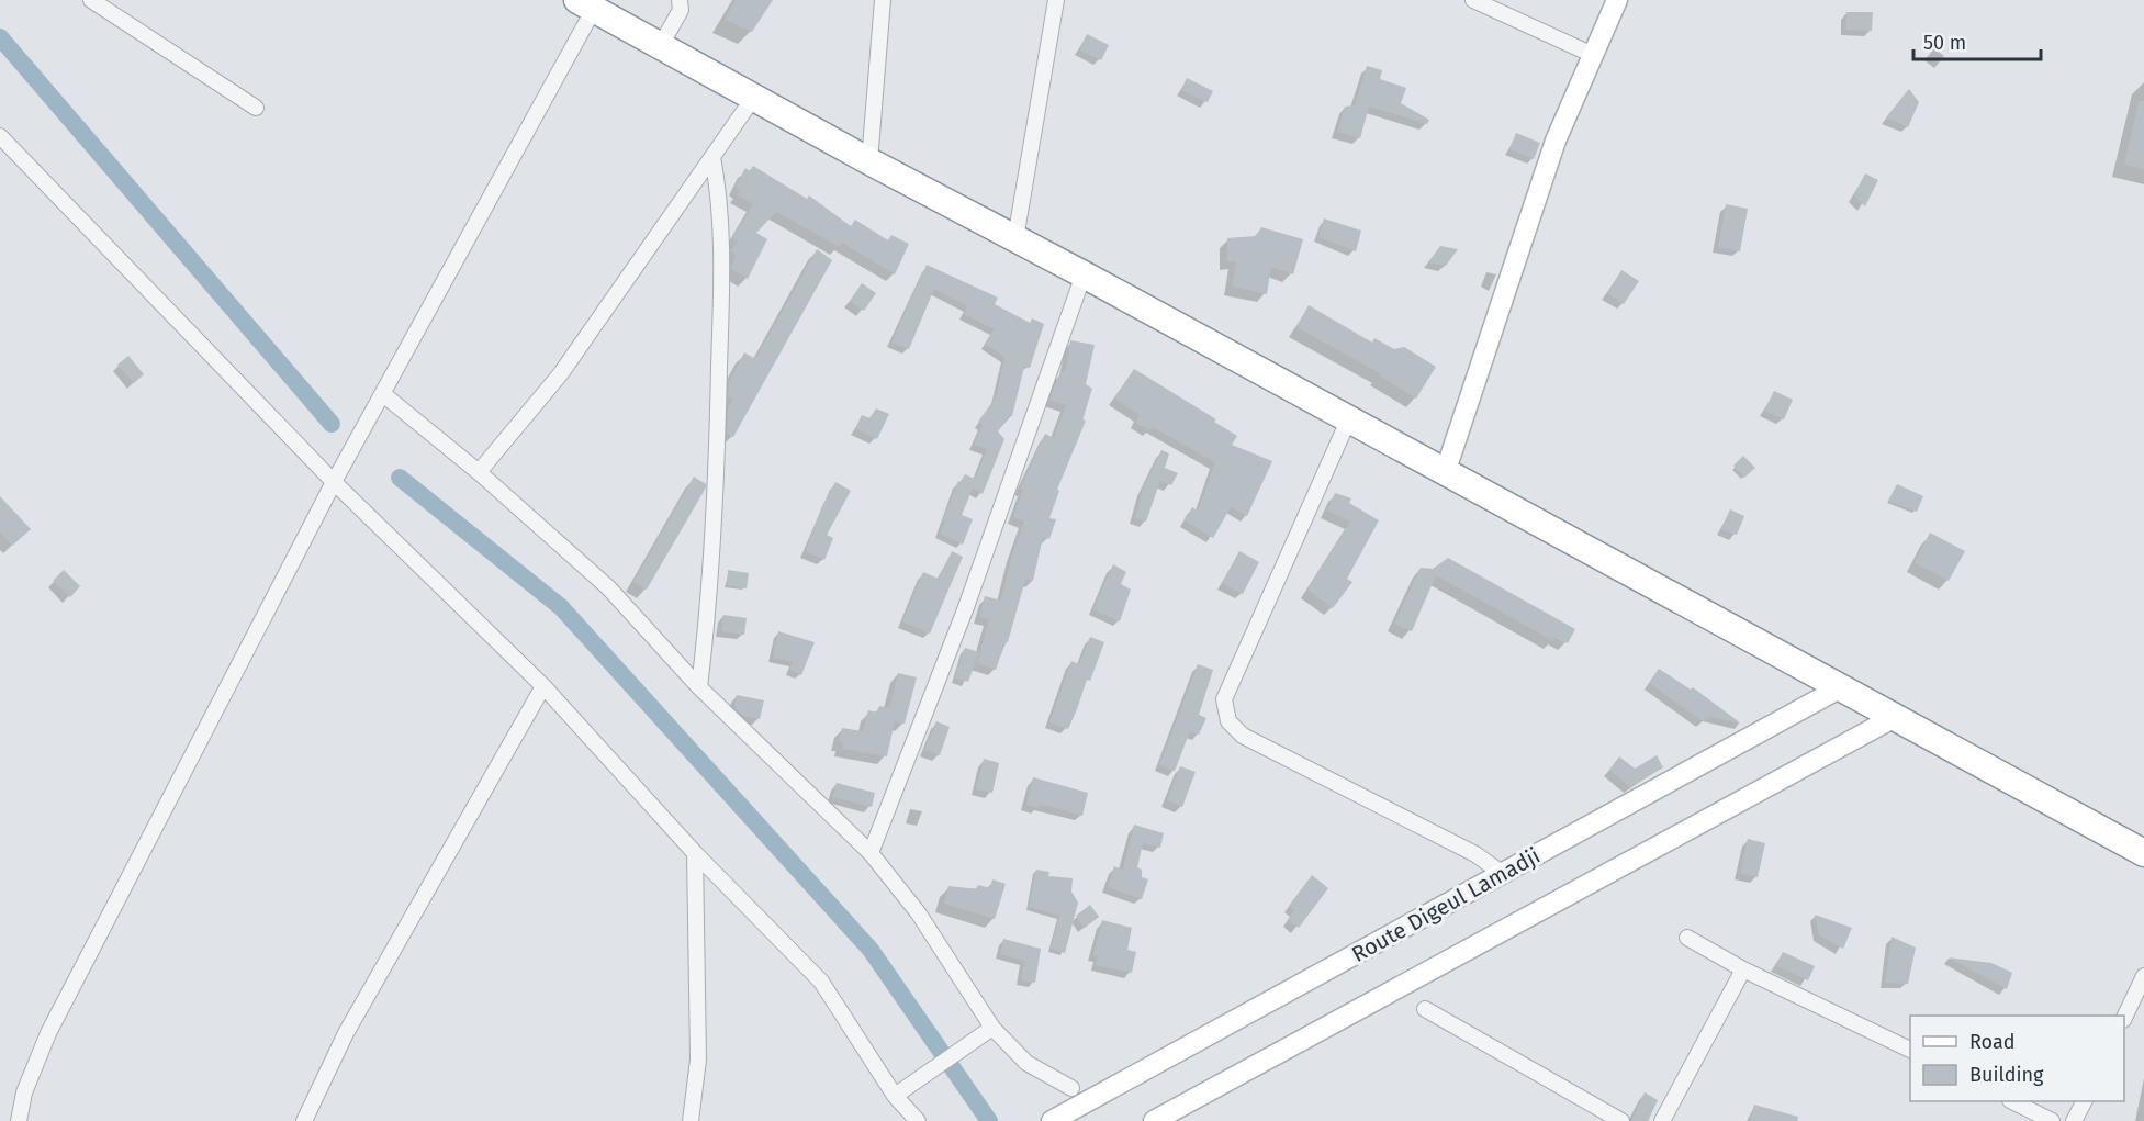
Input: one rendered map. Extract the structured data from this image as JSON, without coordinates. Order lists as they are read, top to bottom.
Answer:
{
  "streets": {
    "main road": ["Route Digeul Lamadji"]
  },
  "legend": ["Road", "Building"],
  "scale_bar": "50 m"
}
